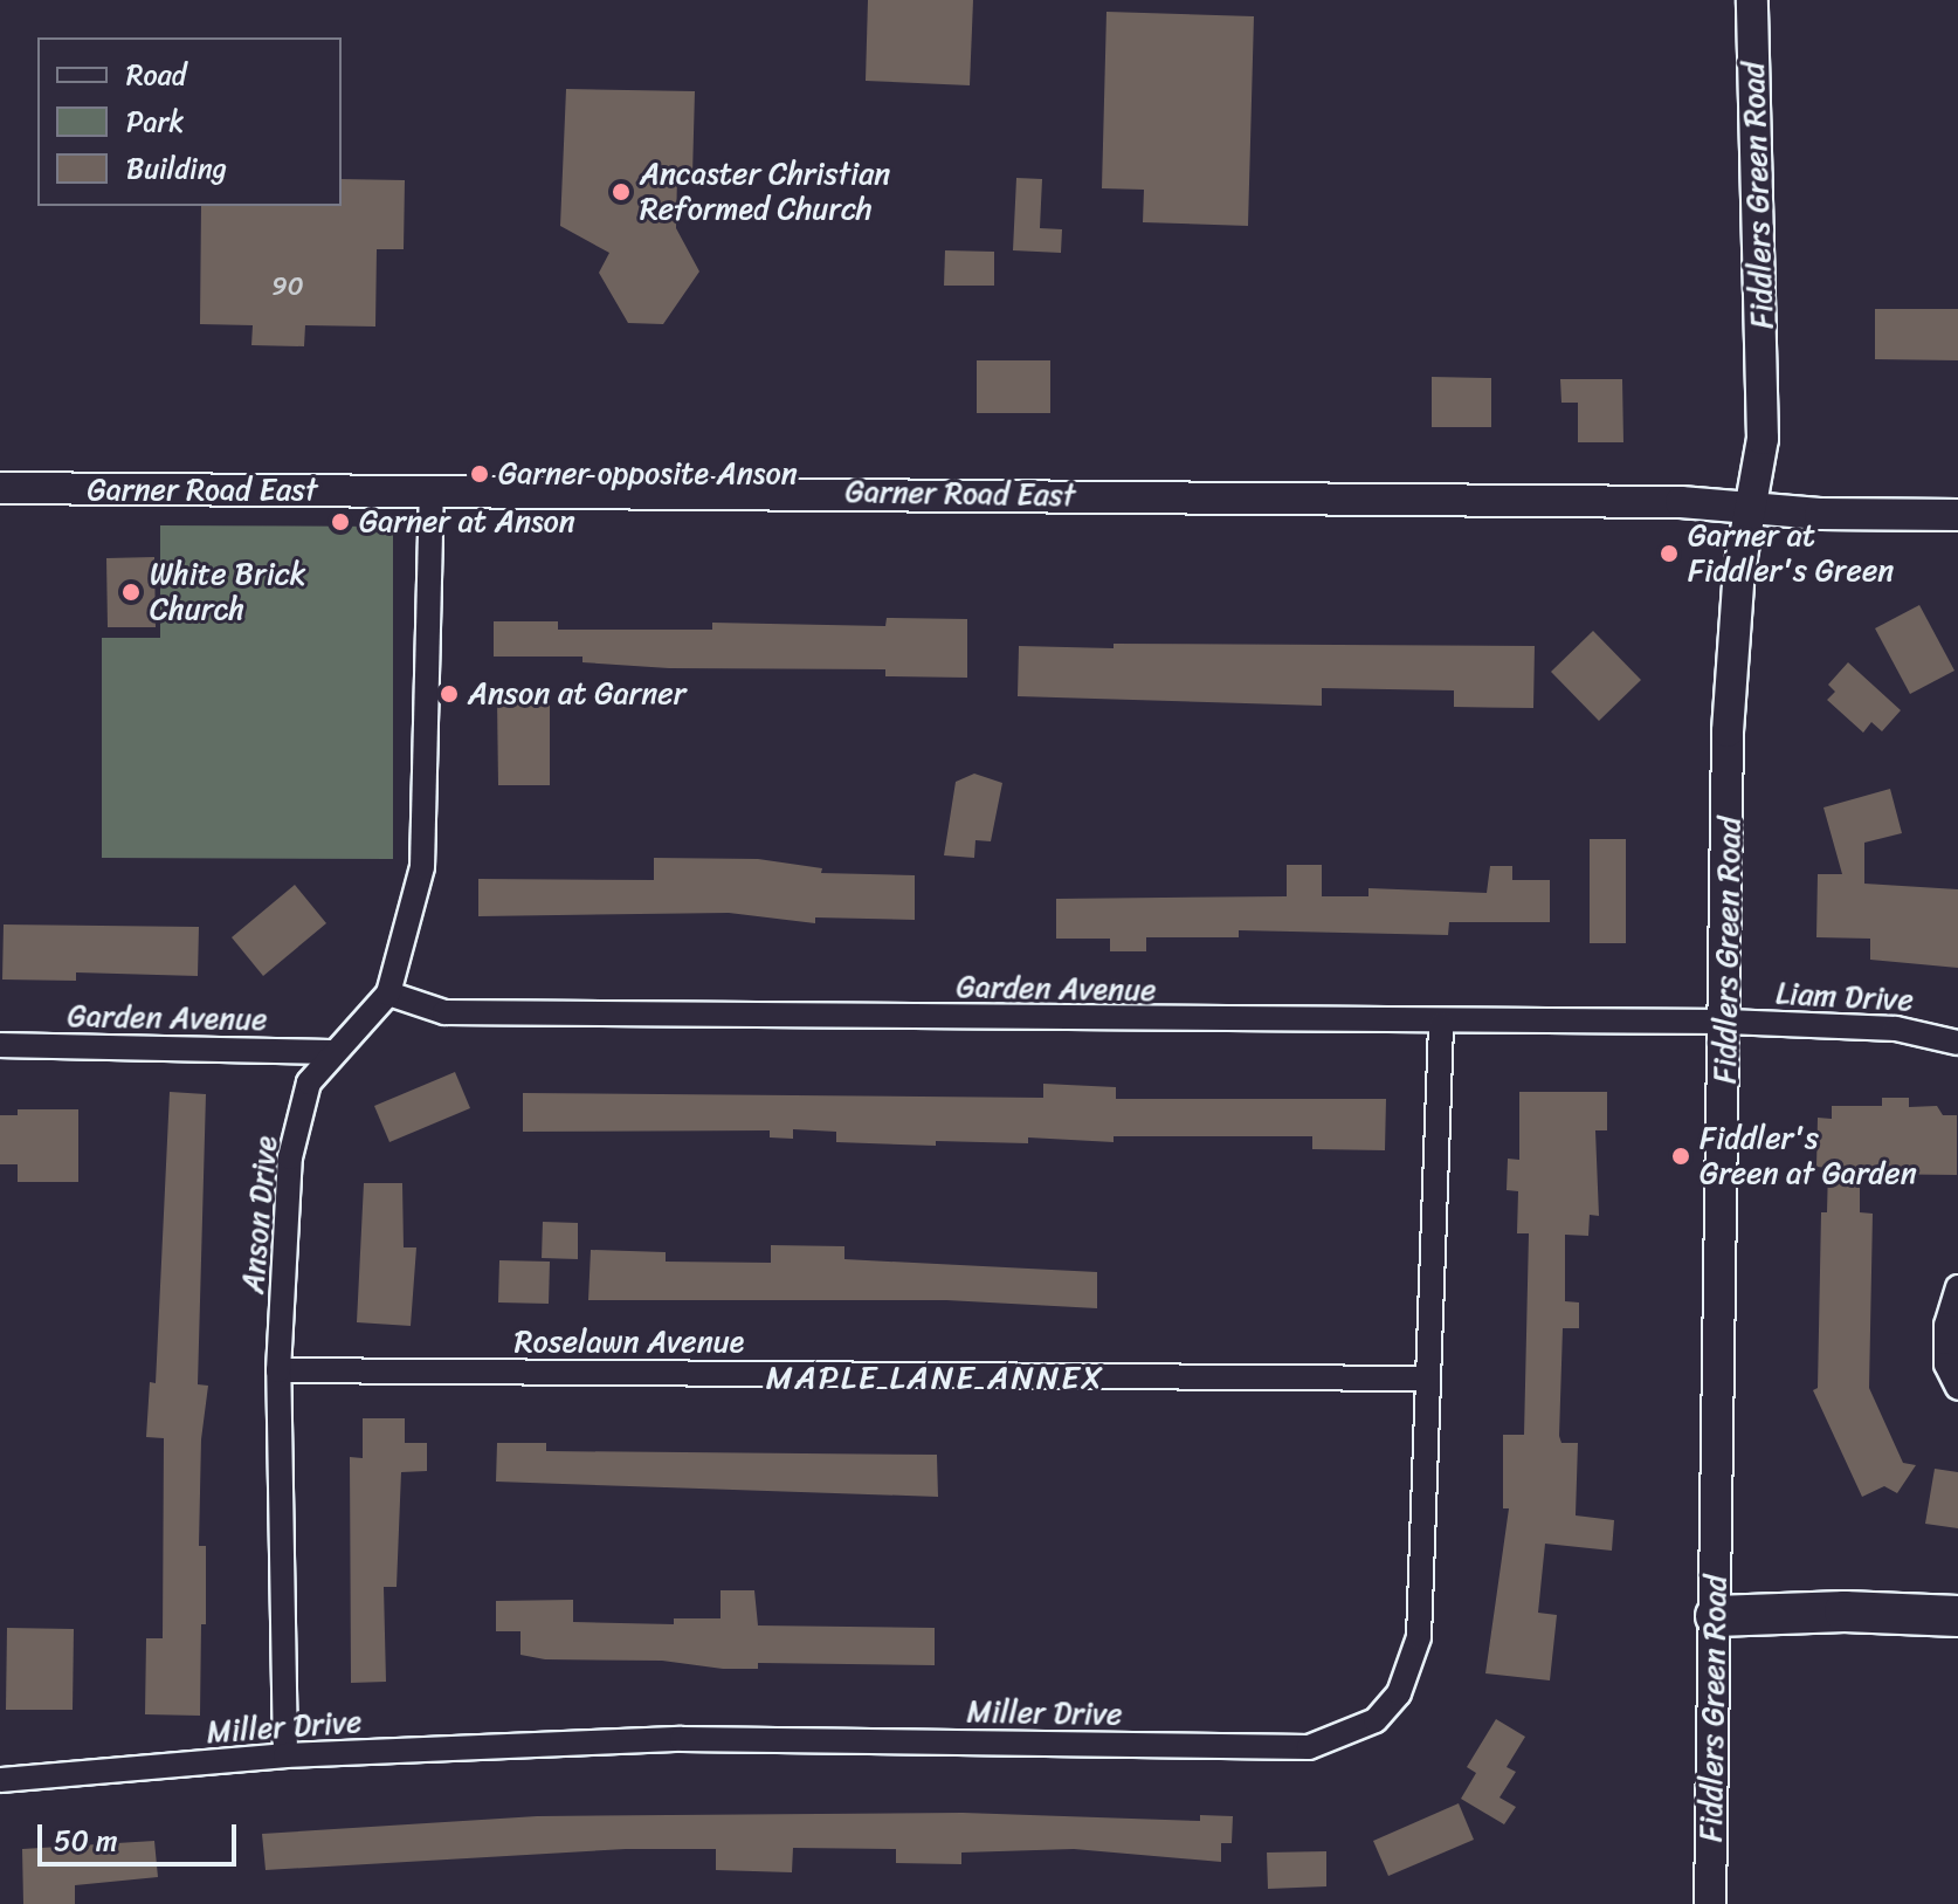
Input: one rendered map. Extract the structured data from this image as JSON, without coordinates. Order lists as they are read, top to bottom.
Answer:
{
  "streets": {
    "main road": ["Fiddlers Green Road", "Garner Road East"],
    "street": [
      "Garden Avenue",
      "Liam Drive",
      "Anson Drive",
      "Roselawn Avenue",
      "Miller Drive"
    ]
  },
  "crossings": [
    ["Fiddlers Green Road", "Garner Road East"],
    ["Fiddlers Green Road", "Garden Avenue"],
    ["Fiddlers Green Road", "Liam Drive"],
    ["Garner Road East", "Anson Drive"],
    ["Garden Avenue", "Liam Drive"],
    ["Garden Avenue", "Anson Drive"],
    ["Garden Avenue", "Miller Drive"],
    ["Anson Drive", "Roselawn Avenue"],
    ["Anson Drive", "Miller Drive"],
    ["Roselawn Avenue", "Miller Drive"]
  ],
  "districts": ["MAPLE LANE ANNEX"],
  "places": [
    "Ancaster Christian Reformed Church",
    "Garner opposite Anson",
    "Garner at Anson",
    "Garner at Fiddler's Green",
    "White Brick Church",
    "Anson at Garner",
    "Fiddler's Green at Garden"
  ],
  "house_numbers": ["90"],
  "legend": ["Road", "Park", "Building"],
  "scale_bar": "50 m"
}
